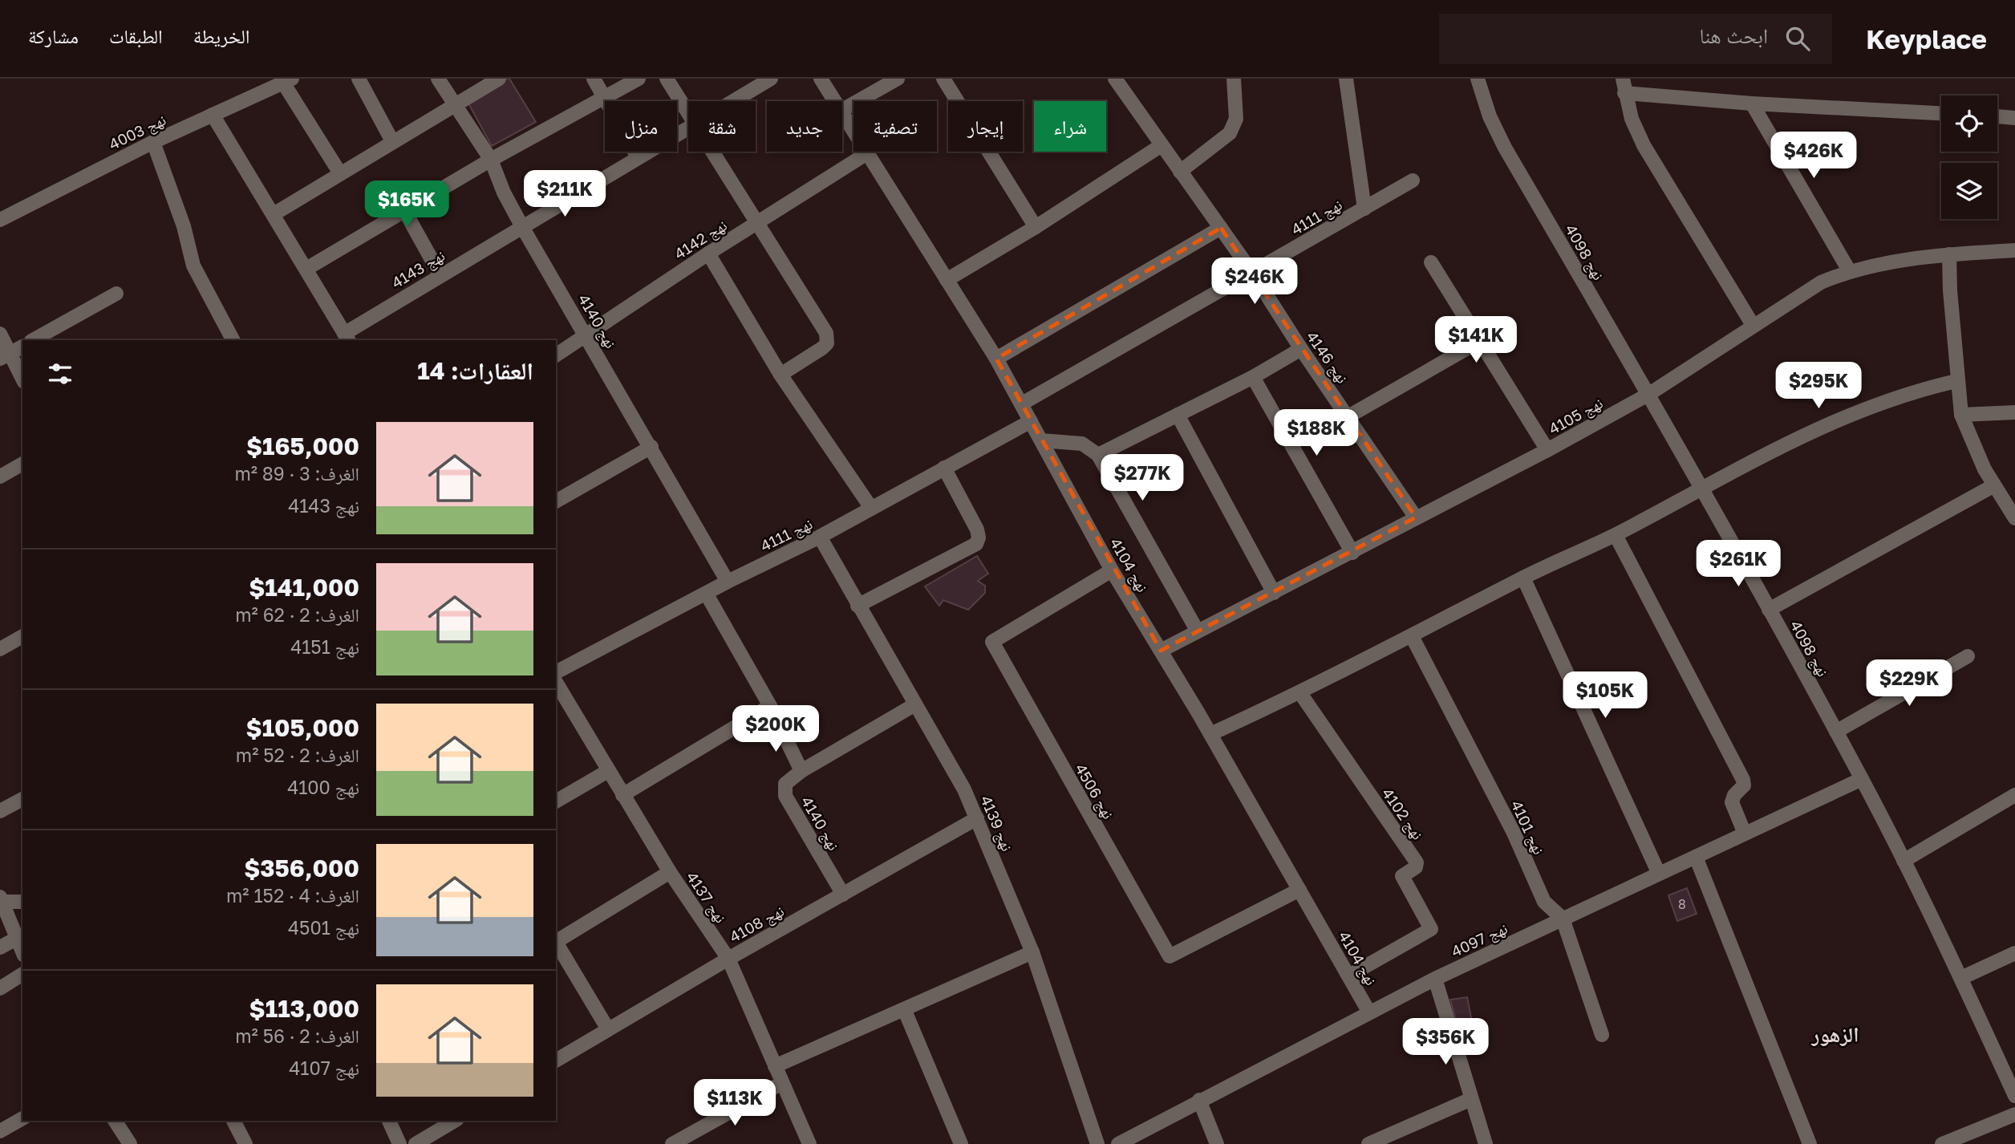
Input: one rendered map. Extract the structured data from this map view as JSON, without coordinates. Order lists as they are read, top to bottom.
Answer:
{
  "streets": {
    "street": [
      "نهج 4003",
      "نهج 4111",
      "نهج 4142",
      "نهج 4098",
      "نهج 4143",
      "نهج 4140",
      "نهج 4146",
      "نهج 4105",
      "نهج 4104",
      "نهج 4506",
      "نهج 4102",
      "نهج 4139",
      "نهج 4101",
      "نهج 4137",
      "نهج 4108",
      "نهج 4097"
    ]
  },
  "crossings": [
    ["نهج 4111", "نهج 4140"],
    ["نهج 4111", "نهج 4146"],
    ["نهج 4111", "نهج 4104"],
    ["نهج 4111", "نهج 4139"],
    ["نهج 4142", "نهج 4140"],
    ["نهج 4142", "نهج 4104"],
    ["نهج 4098", "نهج 4105"],
    ["نهج 4098", "نهج 4097"],
    ["نهج 4143", "نهج 4140"],
    ["نهج 4140", "نهج 4108"],
    ["نهج 4146", "نهج 4105"],
    ["نهج 4105", "نهج 4104"],
    ["نهج 4104", "نهج 4506"],
    ["نهج 4104", "نهج 4102"],
    ["نهج 4104", "نهج 4097"],
    ["نهج 4139", "نهج 4108"],
    ["نهج 4101", "نهج 4097"],
    ["نهج 4137", "نهج 4108"]
  ],
  "districts": ["الزهور"],
  "house_numbers": ["8"],
  "page": {
    "header": "Keyplace",
    "search": "ابحث هنا",
    "nav": ["الخريطة", "الطبقات", "مشاركة"],
    "chip": [
      "شراء",
      "إيجار",
      "تصفية",
      "جديد",
      "شقة",
      "منزل"
    ],
    "price": [
      "$426K",
      "$211K",
      "$165K",
      "$246K",
      "$141K",
      "$295K",
      "$188K",
      "$277K",
      "$261K",
      "$229K",
      "$105K",
      "$200K",
      "$356K",
      "$113K"
    ],
    "heading": "العقارات: 14",
    "list": [
      {
        "name": "$165,000",
        "note": "الغرف: 3 · 89 m² · نهج 4143"
      },
      {
        "name": "$141,000",
        "note": "الغرف: 2 · 62 m² · نهج 4151"
      },
      {
        "name": "$105,000",
        "note": "الغرف: 2 · 52 m² · نهج 4100"
      },
      {
        "name": "$356,000",
        "note": "الغرف: 4 · 152 m² · نهج 4501"
      },
      {
        "name": "$113,000",
        "note": "الغرف: 2 · 56 m² · نهج 4107"
      }
    ]
  }
}
